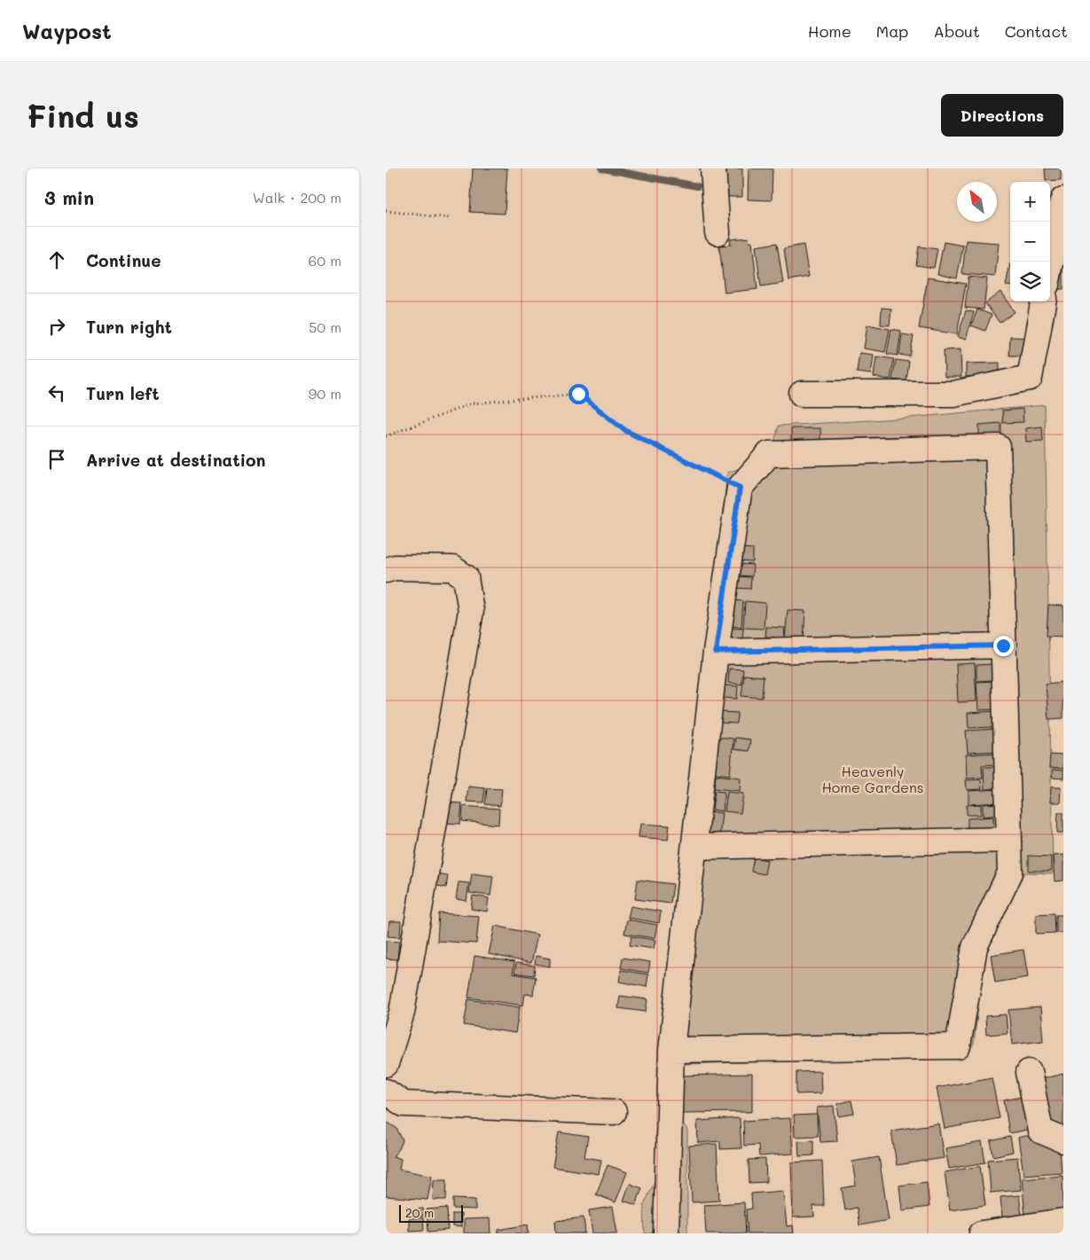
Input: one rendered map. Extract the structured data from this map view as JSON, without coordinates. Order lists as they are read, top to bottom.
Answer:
{
  "parks": ["Heavenly Home Gardens"],
  "scale_bar": "20 m",
  "north": "top left",
  "page": {
    "header": "Waypost",
    "nav": [
      "Home",
      "Map",
      "About",
      "Contact"
    ],
    "buttons": "Directions",
    "title": "Find us",
    "heading": ["3 min", "Walk · 200 m"],
    "map_buttons": ["+", "−"],
    "list": [
      ["Continue", "60 m"],
      ["Turn right", "50 m"],
      ["Turn left", "90 m"],
      "Arrive at destination"
    ],
    "scale": "20 m"
  }
}
